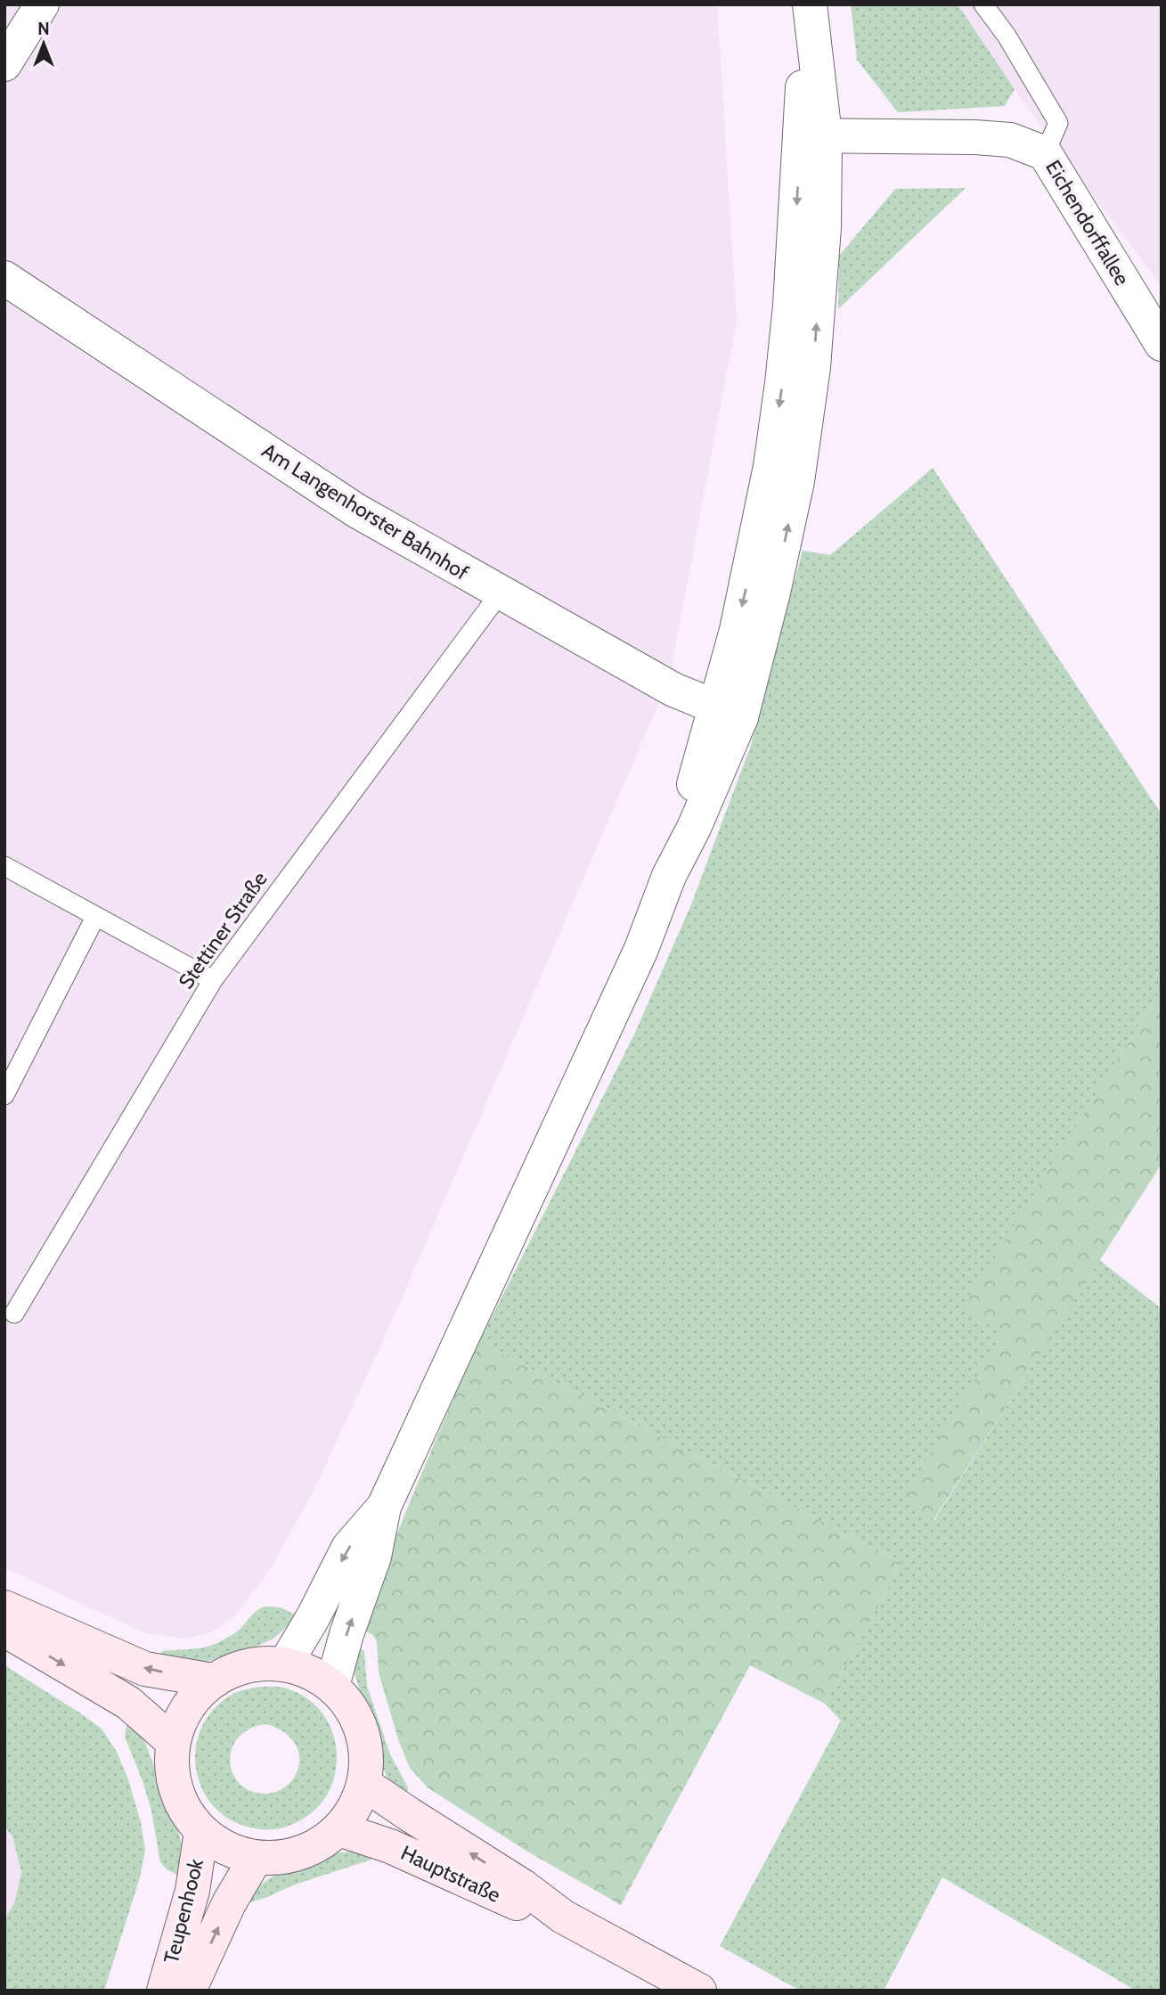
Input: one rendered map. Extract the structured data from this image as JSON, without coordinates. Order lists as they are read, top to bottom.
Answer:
{
  "streets": {
    "main road": ["Hauptstraße", "Teupenhook"],
    "street": ["Eichendorffallee", "Am Langenhorster Bahnhof"],
    "lane": ["Stettiner Straße"]
  },
  "crossings": [
    ["Am Langenhorster Bahnhof", "Stettiner Straße"],
    ["Hauptstraße", "Teupenhook"]
  ],
  "north": "top"
}
